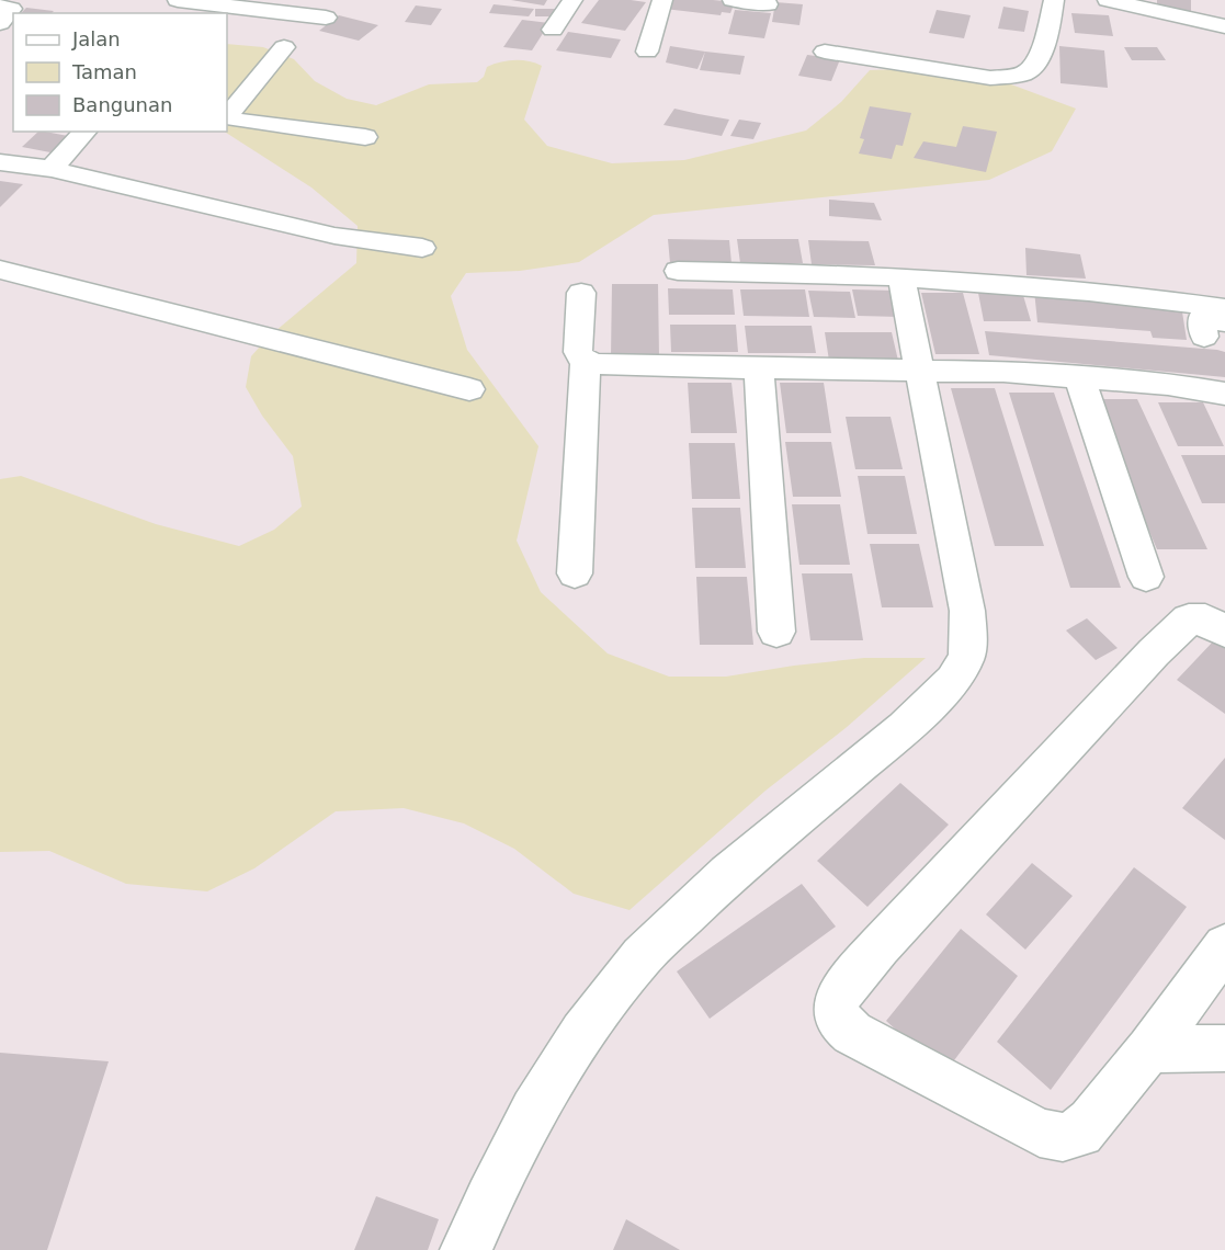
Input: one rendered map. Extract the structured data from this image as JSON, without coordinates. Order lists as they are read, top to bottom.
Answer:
{
  "legend": ["Jalan", "Taman", "Bangunan"]
}
